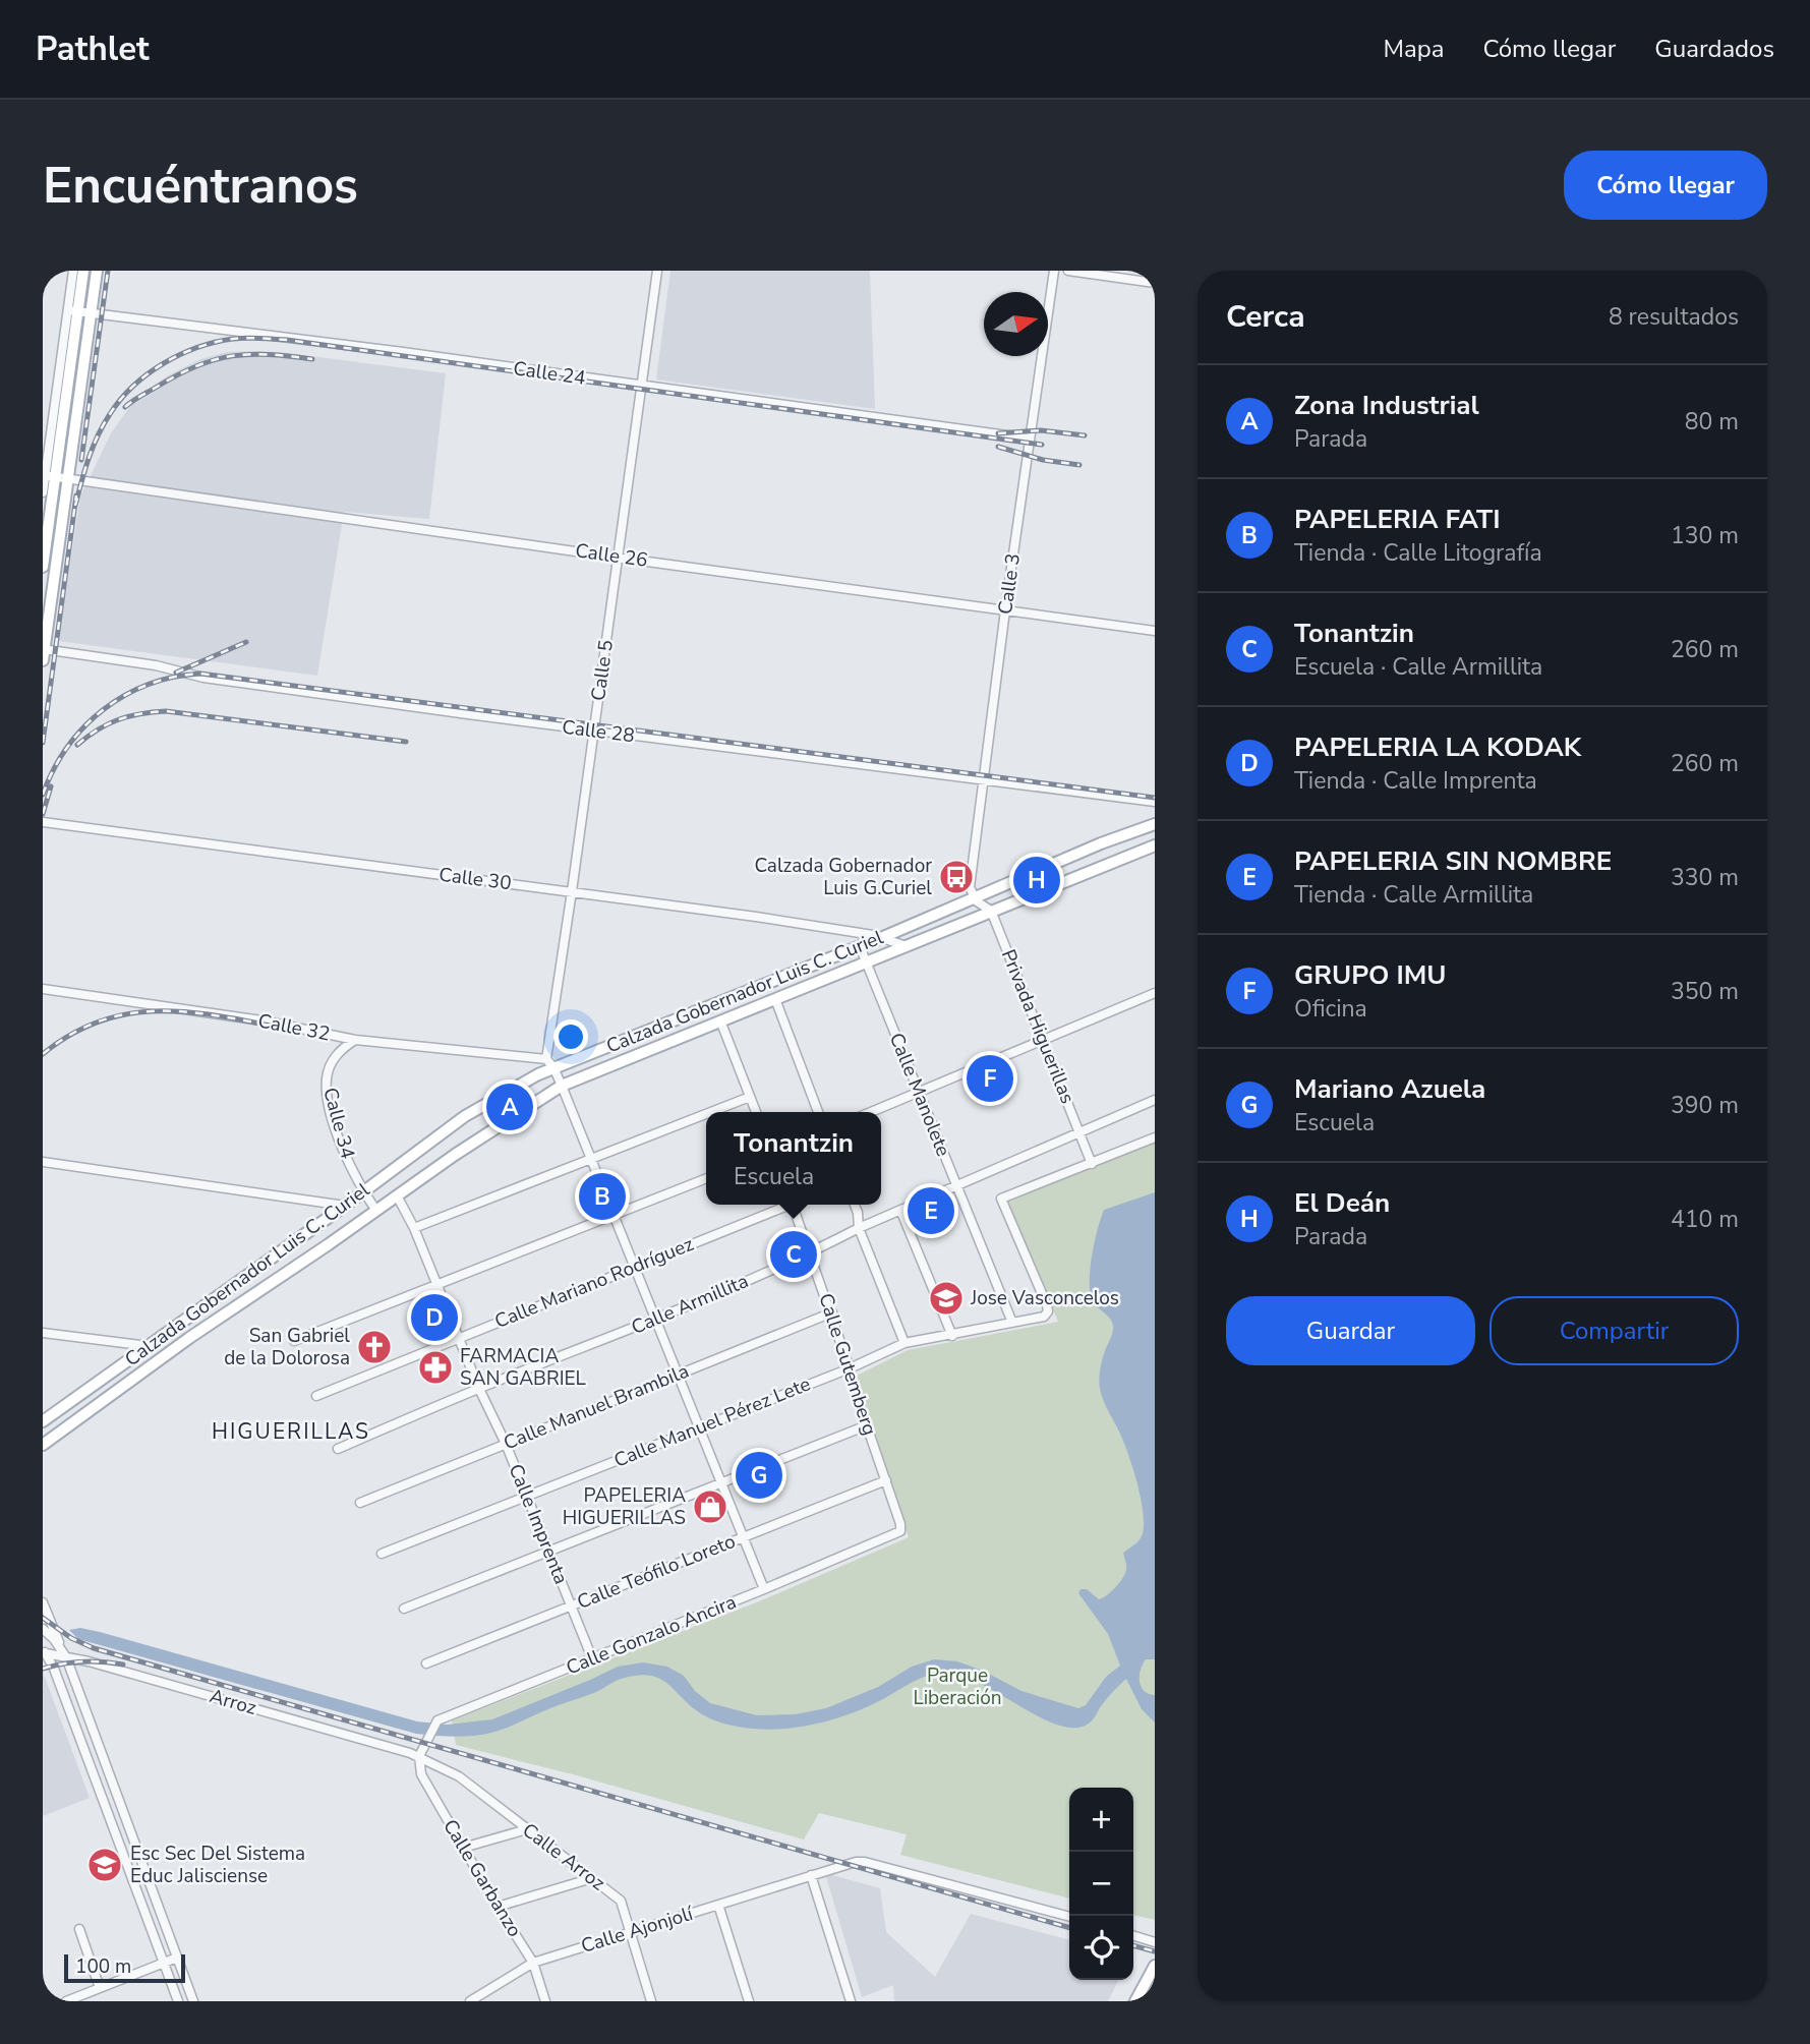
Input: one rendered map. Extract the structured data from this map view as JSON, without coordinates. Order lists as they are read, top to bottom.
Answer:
{
  "streets": {
    "main road": ["Calzada Gobernador Luis C. Curiel"],
    "street": [
      "Calle 24",
      "Calle 26",
      "Calle 3",
      "Calle 5",
      "Calle 28",
      "Calle 30",
      "Privada Higuerillas",
      "Calle 32",
      "Calle Manolete",
      "Calle 34",
      "Calle Mariano Rodríguez",
      "Calle Armillita",
      "Calle Gutemberg",
      "Calle Manuel Brambila",
      "Calle Manuel Pérez Lete",
      "Calle Imprenta",
      "Calle Teófilo Loreto",
      "Calle Gonzalo Ancira",
      "Arroz",
      "Calle Arroz",
      "Calle Garbanzo",
      "Calle Ajonjolí"
    ]
  },
  "crossings": [
    ["Calle 24", "Calle 3"],
    ["Calle 24", "Calle 5"],
    ["Calle 26", "Calle 3"],
    ["Calle 26", "Calle 5"],
    ["Calle 3", "Calle 28"],
    ["Calle 3", "Calzada Gobernador Luis C. Curiel"],
    ["Calle 5", "Calle 28"],
    ["Calle 5", "Calle 30"],
    ["Calle 5", "Calzada Gobernador Luis C. Curiel"],
    ["Calle 5", "Calle 32"],
    ["Calle 30", "Calzada Gobernador Luis C. Curiel"],
    ["Calzada Gobernador Luis C. Curiel", "Privada Higuerillas"],
    ["Calzada Gobernador Luis C. Curiel", "Calle 32"],
    ["Calzada Gobernador Luis C. Curiel", "Calle Manolete"],
    ["Calzada Gobernador Luis C. Curiel", "Calle 34"],
    ["Calzada Gobernador Luis C. Curiel", "Calle Imprenta"],
    ["Privada Higuerillas", "Calle Armillita"],
    ["Privada Higuerillas", "Calle Manuel Pérez Lete"],
    ["Calle 32", "Calle 34"],
    ["Calle Manolete", "Calle Armillita"],
    ["Calle Manolete", "Calle Manuel Pérez Lete"],
    ["Calle Mariano Rodríguez", "Calle Imprenta"],
    ["Calle Armillita", "Calle Gutemberg"],
    ["Calle Armillita", "Calle Imprenta"],
    ["Calle Gutemberg", "Calle Manuel Brambila"],
    ["Calle Gutemberg", "Calle Manuel Pérez Lete"],
    ["Calle Gutemberg", "Calle Teófilo Loreto"],
    ["Calle Gutemberg", "Calle Gonzalo Ancira"],
    ["Calle Manuel Brambila", "Calle Imprenta"],
    ["Calle Manuel Pérez Lete", "Calle Imprenta"],
    ["Calle Imprenta", "Calle Teófilo Loreto"],
    ["Calle Imprenta", "Calle Gonzalo Ancira"],
    ["Calle Gonzalo Ancira", "Arroz"],
    ["Calle Gonzalo Ancira", "Calle Arroz"],
    ["Calle Gonzalo Ancira", "Calle Garbanzo"],
    ["Arroz", "Calle Arroz"],
    ["Arroz", "Calle Garbanzo"],
    ["Calle Arroz", "Calle Garbanzo"],
    ["Calle Arroz", "Calle Ajonjolí"],
    ["Calle Garbanzo", "Calle Ajonjolí"]
  ],
  "districts": ["HIGUERILLAS"],
  "parks": ["Parque Liberación"],
  "places": {
    "bus stop": ["Calzada Gobernador Luis G.Curiel"],
    "school or university": ["Jose Vasconcelos", "Esc Sec Del Sistema Educ Jalisciense"],
    "church": ["San Gabriel de la Dolorosa"],
    "pharmacy": ["FARMACIA SAN GABRIEL"],
    "shop": ["PAPELERIA HIGUERILLAS"]
  },
  "scale_bar": "100 m",
  "north": "right",
  "page": {
    "header": "Pathlet",
    "nav": ["Mapa", "Cómo llegar", "Guardados"],
    "buttons": [
      "Cómo llegar",
      ["Guardar", "Compartir"]
    ],
    "title": "Encuéntranos",
    "heading": ["Cerca", "8 resultados"],
    "list": [
      {
        "mark": "A",
        "name": "Zona Industrial",
        "note": "Parada",
        "value": "80 m"
      },
      {
        "mark": "B",
        "name": "PAPELERIA FATI",
        "note": "Tienda · Calle Litografía",
        "value": "130 m"
      },
      {
        "mark": "C",
        "name": "Tonantzin",
        "note": "Escuela · Calle Armillita",
        "value": "260 m"
      },
      {
        "mark": "D",
        "name": "PAPELERIA LA KODAK",
        "note": "Tienda · Calle Imprenta",
        "value": "260 m"
      },
      {
        "mark": "E",
        "name": "PAPELERIA SIN NOMBRE",
        "note": "Tienda · Calle Armillita",
        "value": "330 m"
      },
      {
        "mark": "F",
        "name": "GRUPO IMU",
        "note": "Oficina",
        "value": "350 m"
      },
      {
        "mark": "G",
        "name": "Mariano Azuela",
        "note": "Escuela",
        "value": "390 m"
      },
      {
        "mark": "H",
        "name": "El Deán",
        "note": "Parada",
        "value": "410 m"
      }
    ],
    "pins": [
      "H",
      "F",
      "A",
      "B",
      "E",
      "C",
      "D",
      "G"
    ],
    "popup": ["Tonantzin", "Escuela"],
    "map_buttons": ["+", "−"],
    "scale": "100 m"
  }
}
